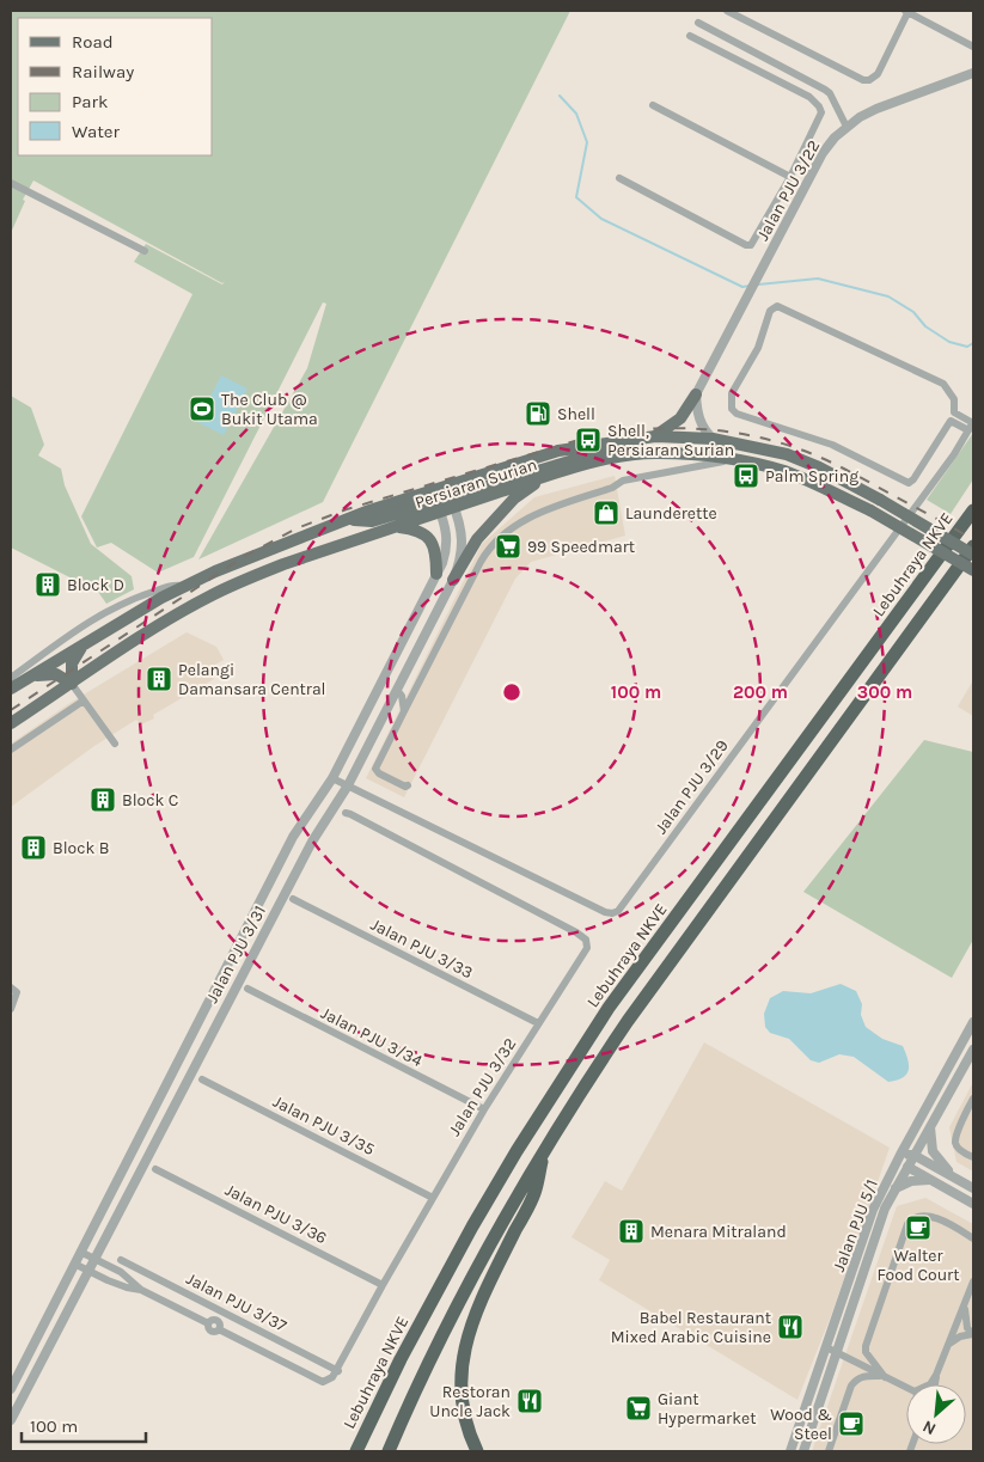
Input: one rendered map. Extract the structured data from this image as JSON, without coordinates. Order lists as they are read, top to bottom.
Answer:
{
  "streets": {
    "highway": ["Lebuhraya NKVE"],
    "main road": ["Persiaran Surian"],
    "street": [
      "Jalan PJU 3/22",
      "Jalan PJU 3/29",
      "Jalan PJU 3/33",
      "Jalan PJU 3/31",
      "Jalan PJU 3/34",
      "Jalan PJU 3/32",
      "Jalan PJU 3/35",
      "Jalan PJU 3/36",
      "Jalan PJU 5/1",
      "Jalan PJU 3/37"
    ]
  },
  "crossings": [
    ["Persiaran Surian", "Jalan PJU 3/31"],
    ["Jalan PJU 3/29", "Jalan PJU 3/31"],
    ["Jalan PJU 3/33", "Jalan PJU 3/32"],
    ["Jalan PJU 3/34", "Jalan PJU 3/32"],
    ["Jalan PJU 3/32", "Jalan PJU 3/35"],
    ["Jalan PJU 3/32", "Jalan PJU 3/36"],
    ["Jalan PJU 3/32", "Jalan PJU 3/37"]
  ],
  "places": {
    "sports": ["The Club @ Bukit Utama"],
    "fuel station": ["Shell"],
    "bus stop": ["Shell, Persiaran Surian", "Palm Spring"],
    "shop": ["Launderette"],
    "supermarket": ["99 Speedmart", "Giant Hypermarket"],
    "building": [
      "Block D",
      "Pelangi Damansara Central",
      "Block C",
      "Block B",
      "Menara Mitraland"
    ],
    "cafe": ["Walter Food Court", "Wood & Steel"],
    "restaurant": ["Babel Restaurant Mixed Arabic Cuisine", "Restoran Uncle Jack"]
  },
  "legend": [
    "Road",
    "Railway",
    "Park",
    "Water"
  ],
  "scale_bar": "100 m",
  "north": "bottom left",
  "rings": ["100 m", "200 m", "300 m"]
}
